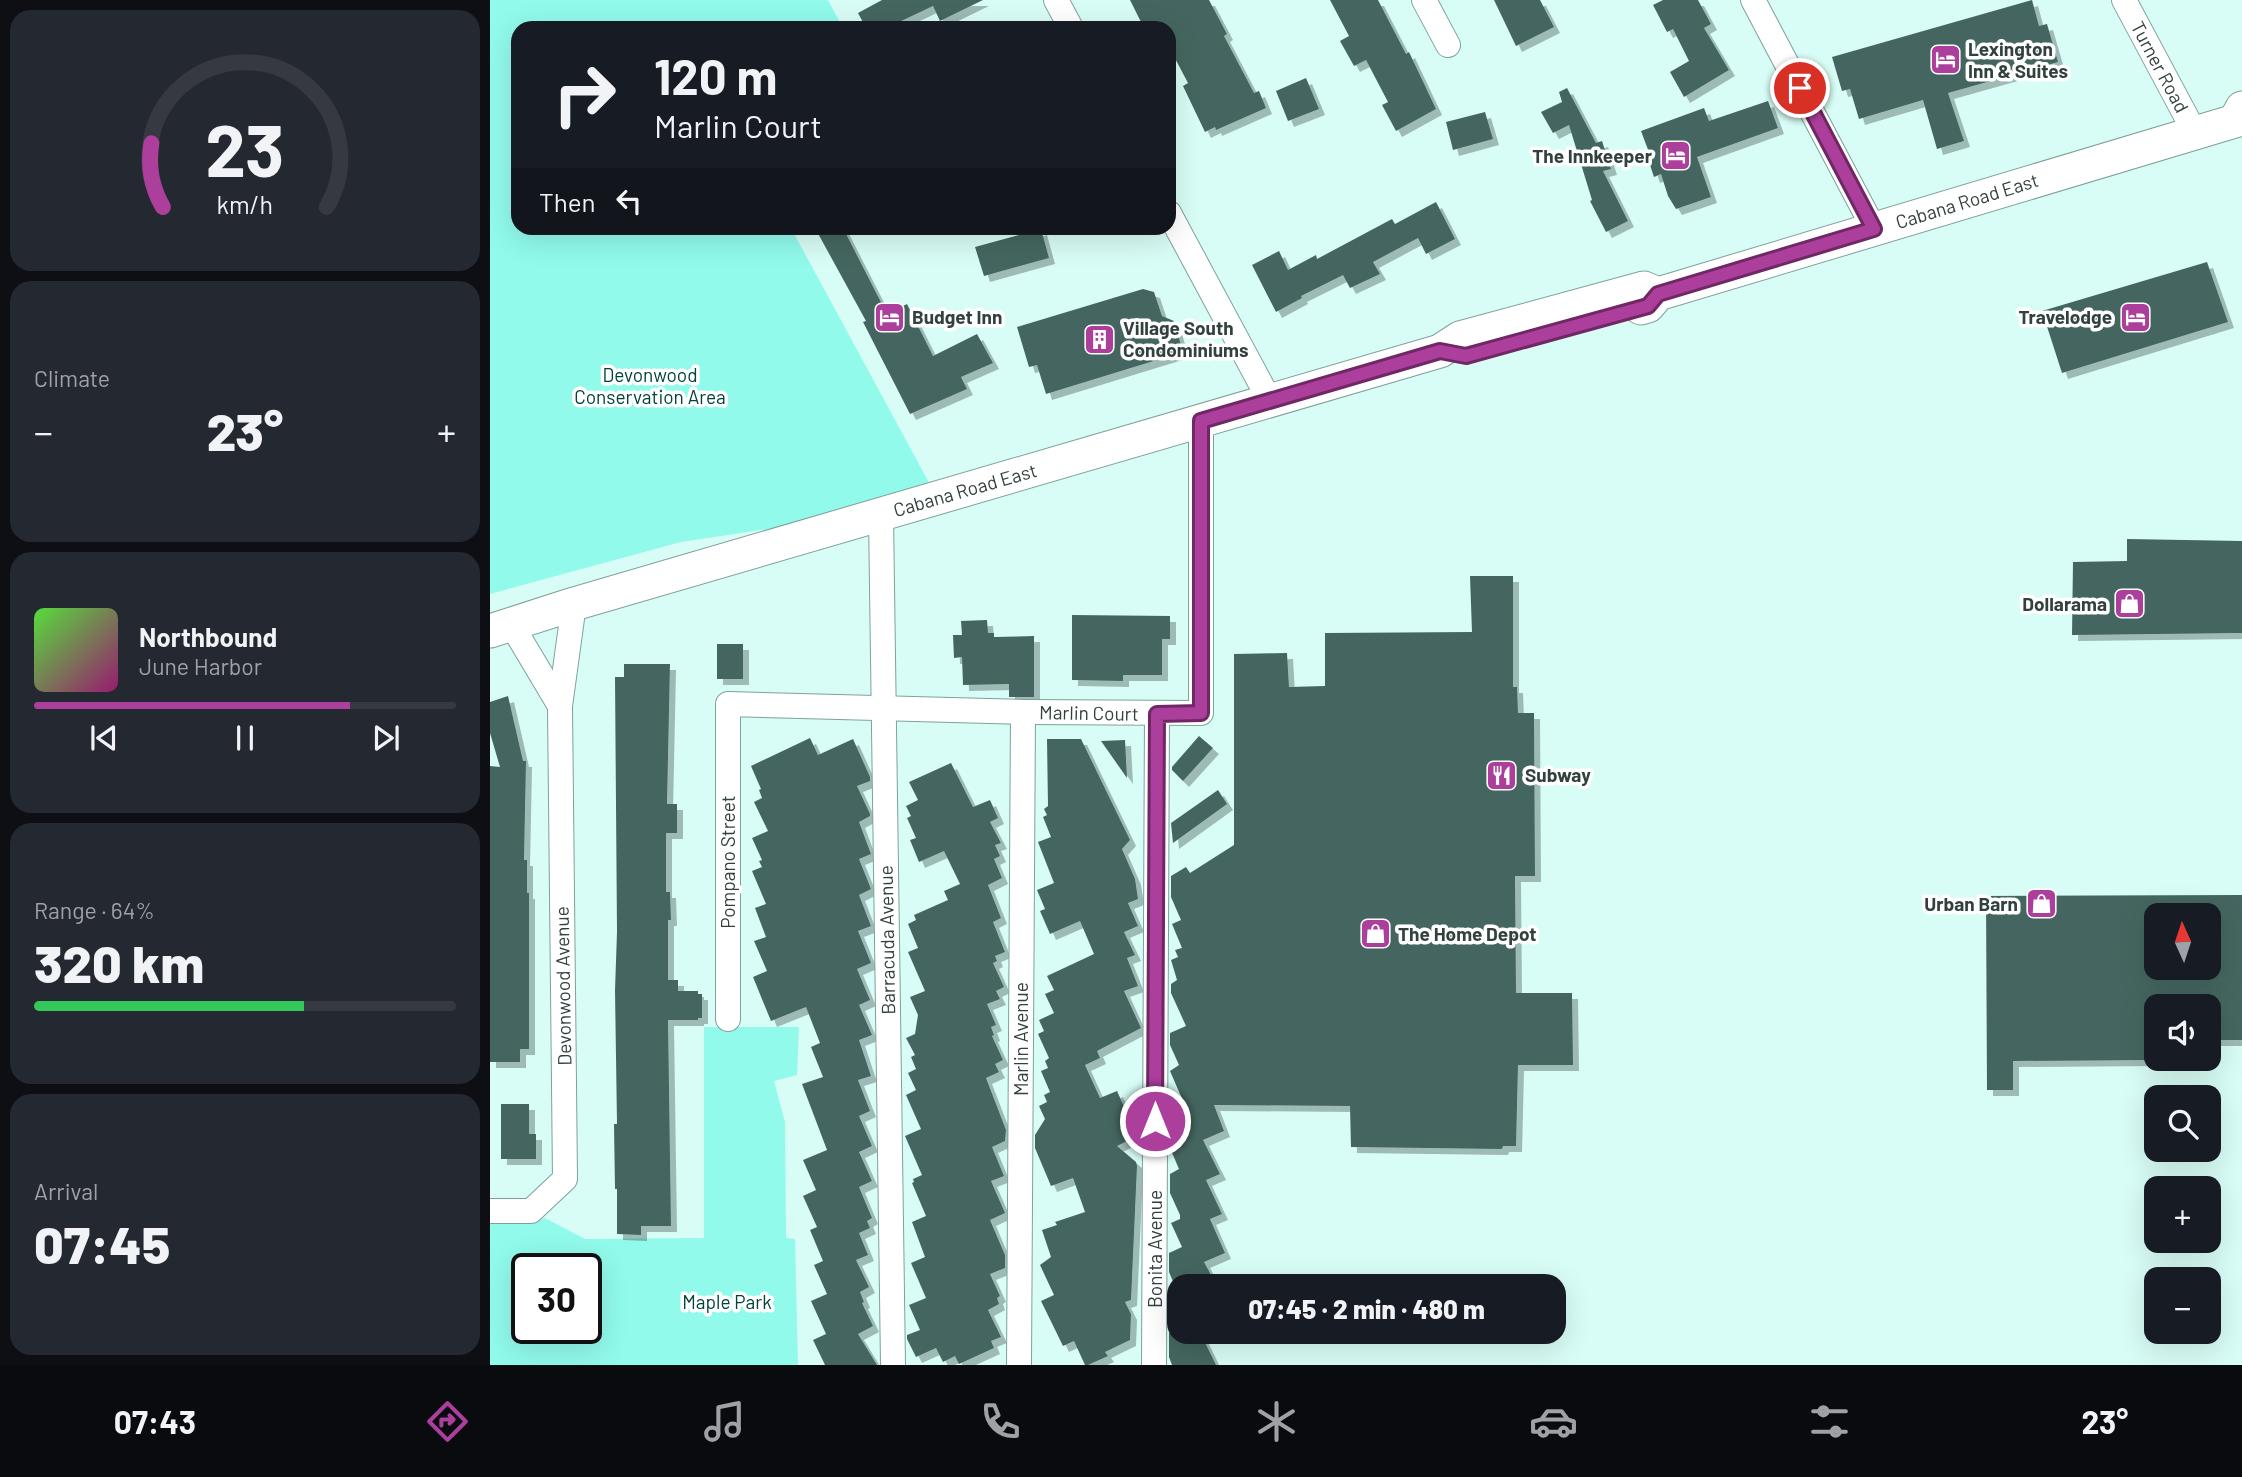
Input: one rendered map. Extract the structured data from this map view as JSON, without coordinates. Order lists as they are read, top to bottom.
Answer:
{
  "streets": {
    "main road": ["Cabana Road East"],
    "street": [
      "Turner Road",
      "Marlin Court",
      "Pompano Street",
      "Barracuda Avenue",
      "Devonwood Avenue",
      "Marlin Avenue",
      "Bonita Avenue"
    ]
  },
  "crossings": [
    ["Turner Road", "Cabana Road East"],
    ["Cabana Road East", "Marlin Court"],
    ["Cabana Road East", "Barracuda Avenue"],
    ["Cabana Road East", "Devonwood Avenue"],
    ["Marlin Court", "Pompano Street"],
    ["Marlin Court", "Barracuda Avenue"],
    ["Marlin Court", "Marlin Avenue"],
    ["Marlin Court", "Bonita Avenue"]
  ],
  "parks": ["Devonwood Conservation Area", "Maple Park"],
  "places": {
    "hotel": [
      "Lexington Inn & Suites",
      "The Innkeeper",
      "Budget Inn",
      "Travelodge"
    ],
    "building": ["Village South Condominiums"],
    "shop": ["Dollarama", "Urban Barn", "The Home Depot"],
    "restaurant": ["Subway"]
  },
  "north": "top",
  "page": {
    "turn": ["120 m", "Marlin Court"],
    "then": "Then",
    "tile": [
      "Climate",
      ["Range · 64%", "320 km"],
      ["Arrival", "07:45"]
    ],
    "heat": ["−", "23°", "+"],
    "song": ["Northbound", "June Harbor"],
    "map_buttons": ["+", "−"],
    "limit": "30",
    "trip": "07:45 · 2 min · 480 m",
    "tabs": ["07:43", "23°"],
    "gauge": ["23", "km/h"]
  }
}
